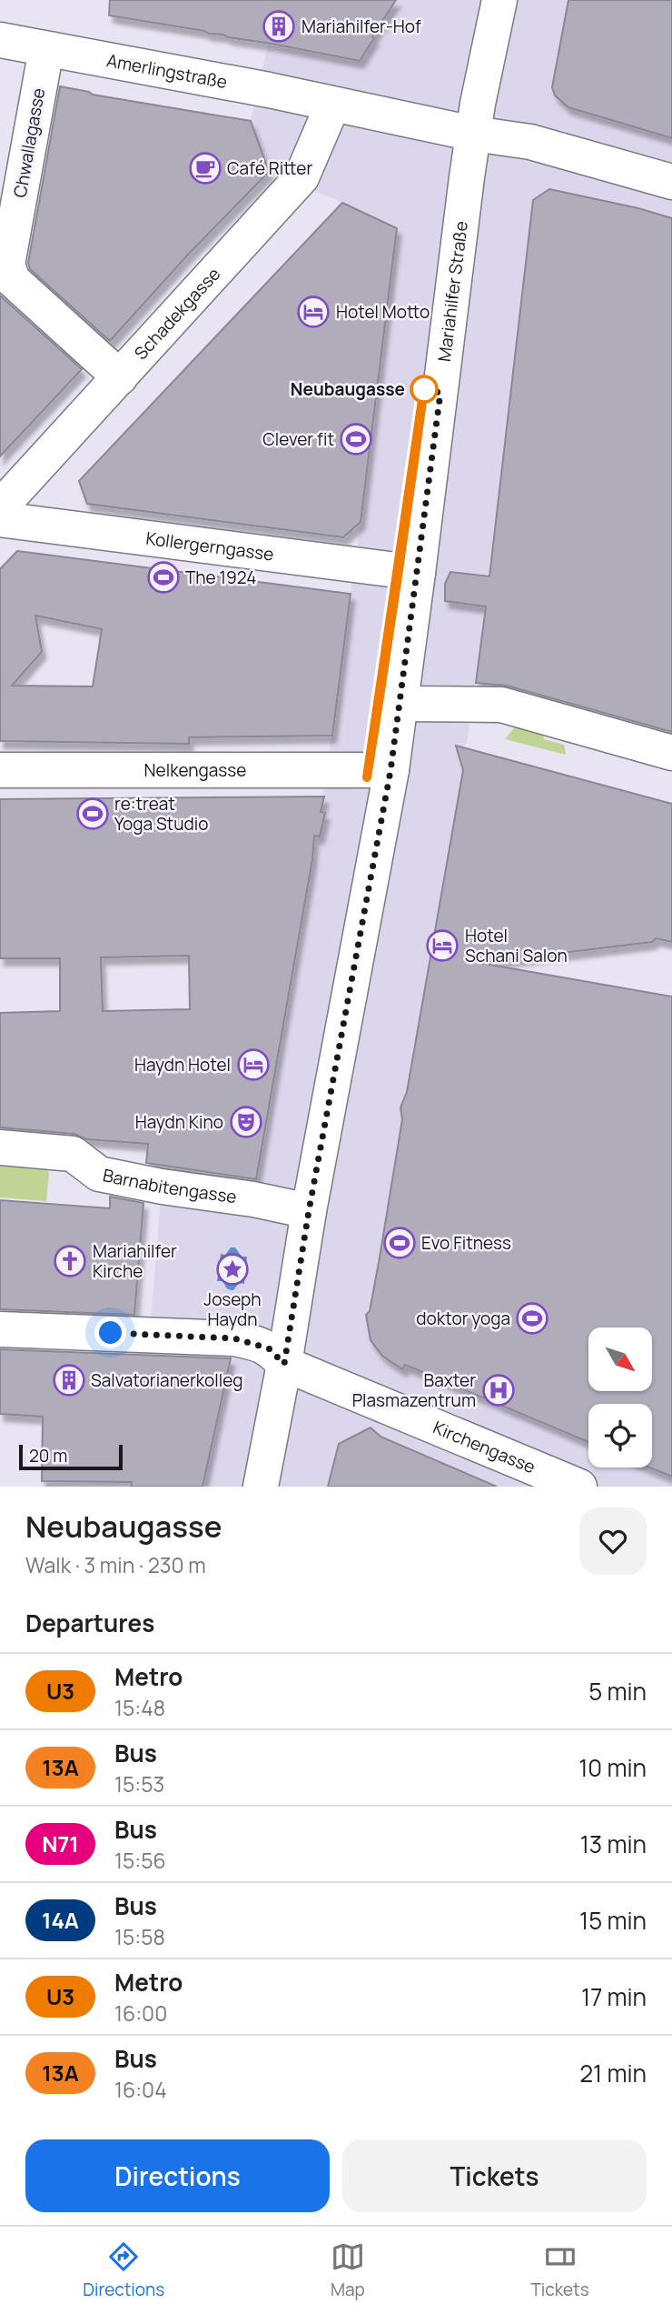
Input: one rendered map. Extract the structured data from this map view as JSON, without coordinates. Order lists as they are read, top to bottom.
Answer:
{
  "streets": {
    "street": [
      "Amerlingstraße",
      "Chwallagasse",
      "Mariahilfer Straße",
      "Schadekgasse",
      "Kollergerngasse",
      "Nelkengasse",
      "Barnabitengasse",
      "Kirchengasse"
    ]
  },
  "crossings": [
    ["Amerlingstraße", "Chwallagasse"],
    ["Amerlingstraße", "Mariahilfer Straße"],
    ["Amerlingstraße", "Schadekgasse"],
    ["Chwallagasse", "Schadekgasse"],
    ["Mariahilfer Straße", "Kollergerngasse"],
    ["Mariahilfer Straße", "Nelkengasse"],
    ["Mariahilfer Straße", "Barnabitengasse"],
    ["Mariahilfer Straße", "Kirchengasse"]
  ],
  "places": {
    "building": ["Mariahilfer-Hof", "Salvatorianerkolleg"],
    "cafe": ["Café Ritter"],
    "hotel": ["Hotel Motto", "Hotel Schani Salon", "Haydn Hotel"],
    "other": ["Neubaugasse"],
    "sports": [
      "Clever fit",
      "The 1924",
      "re:treat Yoga Studio",
      "Evo Fitness",
      "doktor yoga"
    ],
    "theatre": ["Haydn Kino"],
    "church": ["Mariahilfer Kirche"],
    "place": ["Joseph Haydn"],
    "hospital": ["Baxter Plasmazentrum"]
  },
  "lines": ["metro line U3"],
  "scale_bar": "20 m",
  "north": "bottom right",
  "page": {
    "scale": "20 m",
    "heading": [
      ["Neubaugasse", "Walk · 3 min · 230 m"],
      "Departures"
    ],
    "list": [
      {
        "mark": "U3",
        "name": "Metro",
        "note": "15:48",
        "value": "5 min"
      },
      {
        "mark": "13A",
        "name": "Bus",
        "note": "15:53",
        "value": "10 min"
      },
      {
        "mark": "N71",
        "name": "Bus",
        "note": "15:56",
        "value": "13 min"
      },
      {
        "mark": "14A",
        "name": "Bus",
        "note": "15:58",
        "value": "15 min"
      },
      {
        "mark": "U3",
        "name": "Metro",
        "note": "16:00",
        "value": "17 min"
      },
      {
        "mark": "13A",
        "name": "Bus",
        "note": "16:04",
        "value": "21 min"
      }
    ],
    "buttons": ["Directions", "Tickets"],
    "tabs": ["Directions", "Map", "Tickets"]
  }
}
